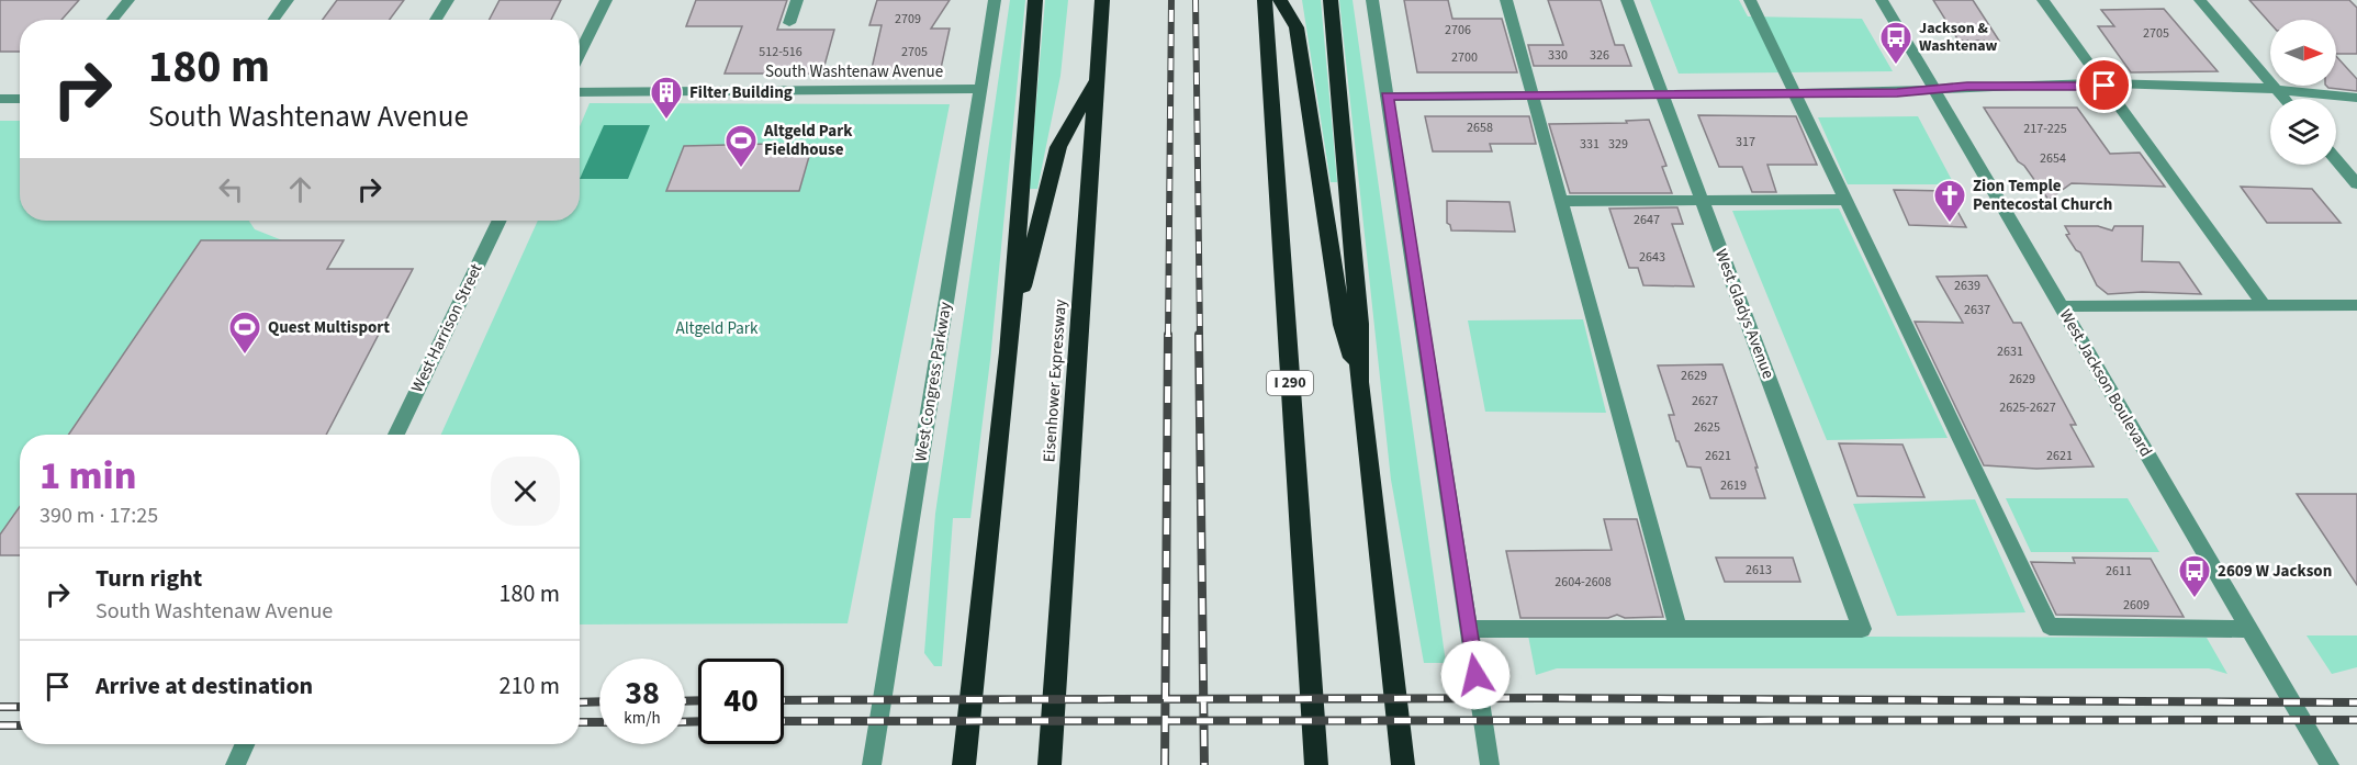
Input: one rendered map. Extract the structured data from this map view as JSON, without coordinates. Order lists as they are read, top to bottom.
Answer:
{
  "streets": {
    "highway": ["Eisenhower Expressway", "I 290"],
    "street": [
      "South Washtenaw Avenue",
      "West Gladys Avenue",
      "West Harrison Street",
      "West Congress Parkway",
      "West Jackson Boulevard"
    ]
  },
  "crossings": [
    ["South Washtenaw Avenue", "West Congress Parkway"]
  ],
  "parks": ["Altgeld Park"],
  "places": {
    "bus stop": ["Jackson & Washtenaw", "2609 W Jackson"],
    "building": ["Filter Building"],
    "sports": ["Altgeld Park Fieldhouse", "Quest Multisport"],
    "church": ["Zion Temple Pentecostal Church"]
  },
  "house_numbers": [
    "2709",
    "2706",
    "2705",
    "512-516",
    "2705",
    "330",
    "326",
    "2700",
    "2658",
    "217-225",
    "317",
    "331",
    "329",
    "2654",
    "2647",
    "2643",
    "2639",
    "2637",
    "2631",
    "2629",
    "2629",
    "2627",
    "2625-2627",
    "2625",
    "2621",
    "2621",
    "2619",
    "2613",
    "2611",
    "2604-2608",
    "2609"
  ],
  "north": "right",
  "page": {
    "turn": ["180 m", "South Washtenaw Avenue"],
    "heading": ["1 min", "390 m · 17:25"],
    "list": [
      {
        "name": "Turn right",
        "note": "South Washtenaw Avenue",
        "value": "180 m"
      },
      {
        "name": "Arrive at destination",
        "value": "210 m"
      }
    ],
    "speed": "38 km/h",
    "limit": "40"
  }
}
